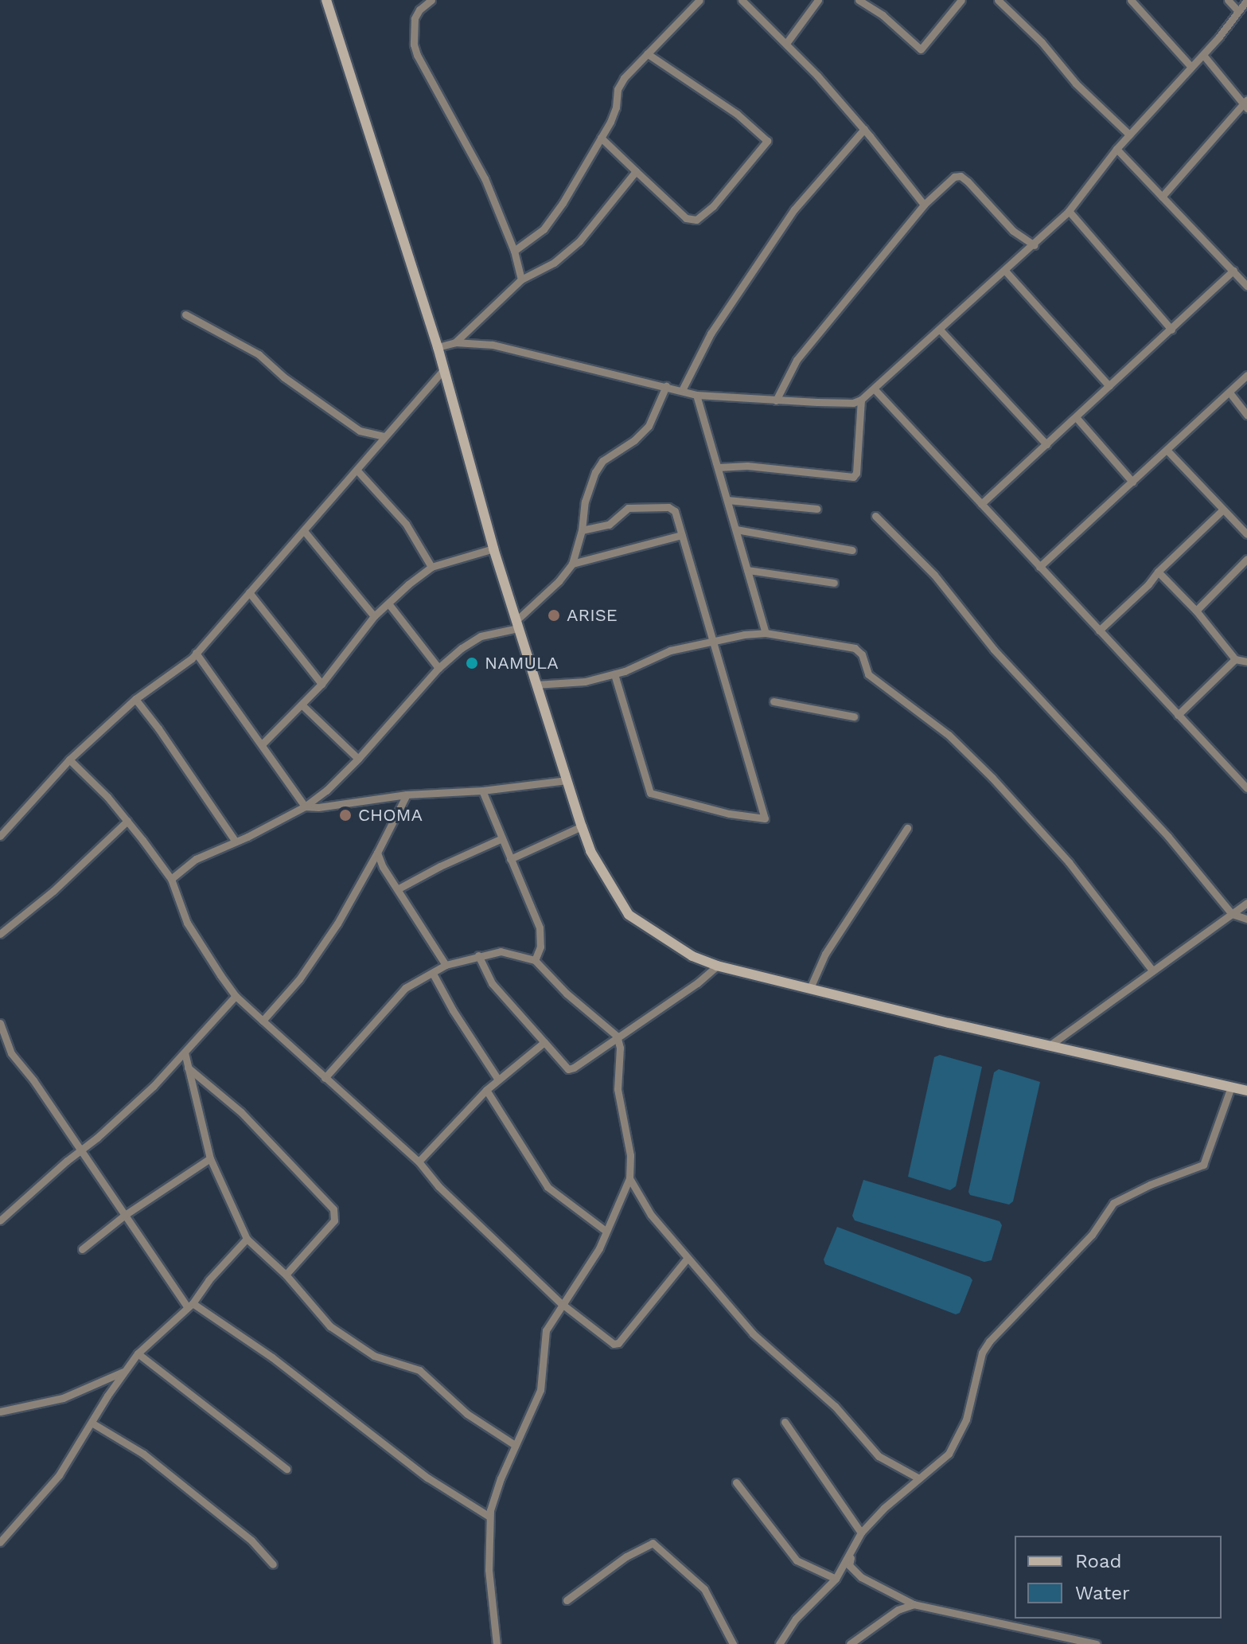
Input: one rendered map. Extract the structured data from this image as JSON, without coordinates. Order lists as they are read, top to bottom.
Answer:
{
  "places": ["ARISE", "NAMULA", "CHOMA"],
  "legend": ["Road", "Water"]
}
